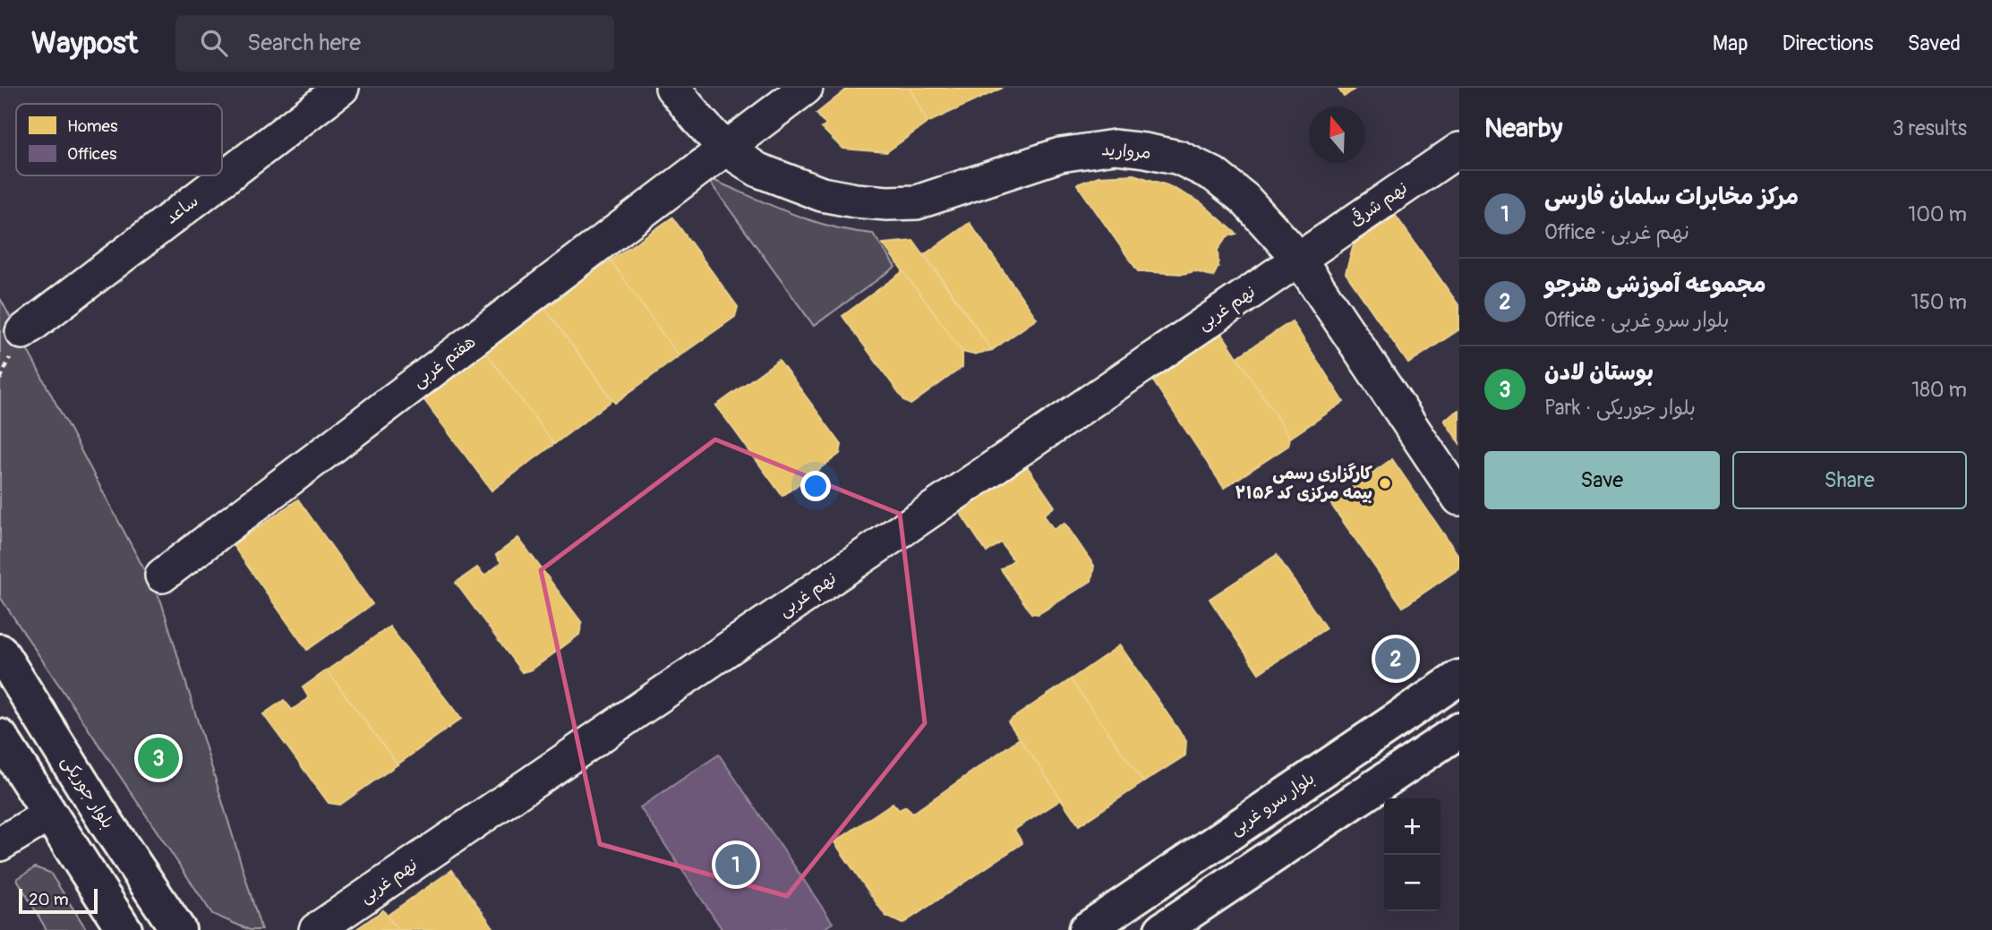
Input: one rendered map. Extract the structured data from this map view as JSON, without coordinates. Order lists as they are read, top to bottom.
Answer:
{
  "streets": {
    "main road": ["بلوار جوریکی", "بلوار سرو غربی"],
    "street": [
      "مروارید",
      "نهم شرقی",
      "ساعد",
      "نهم غربی",
      "هفتم غربی"
    ]
  },
  "crossings": [
    ["مروارید", "نهم شرقی"],
    ["مروارید", "نهم غربی"],
    ["مروارید", "هفتم غربی"],
    ["نهم شرقی", "نهم غربی"]
  ],
  "places": ["کارگزاری رسمی بیمه مرکزی کد ۲۱۵۶"],
  "legend": ["Homes", "Offices"],
  "scale_bar": "20 m",
  "north": "top",
  "page": {
    "header": "Waypost",
    "search": "Search here",
    "nav": ["Map", "Directions", "Saved"],
    "heading": ["Nearby", "3 results"],
    "list": [
      {
        "mark": "1",
        "name": "مرکز مخابرات سلمان فارسی",
        "note": "Office · نهم غربی",
        "value": "100 m"
      },
      {
        "mark": "2",
        "name": "مجموعه آموزشی هنرجو",
        "note": "Office · بلوار سرو غربی",
        "value": "150 m"
      },
      {
        "mark": "3",
        "name": "بوستان لادن",
        "note": "Park · بلوار جوریکی",
        "value": "180 m"
      }
    ],
    "buttons": ["Save", "Share"],
    "pins": ["2", "3", "1"],
    "map_buttons": ["+", "−"],
    "scale": "20 m"
  }
}
